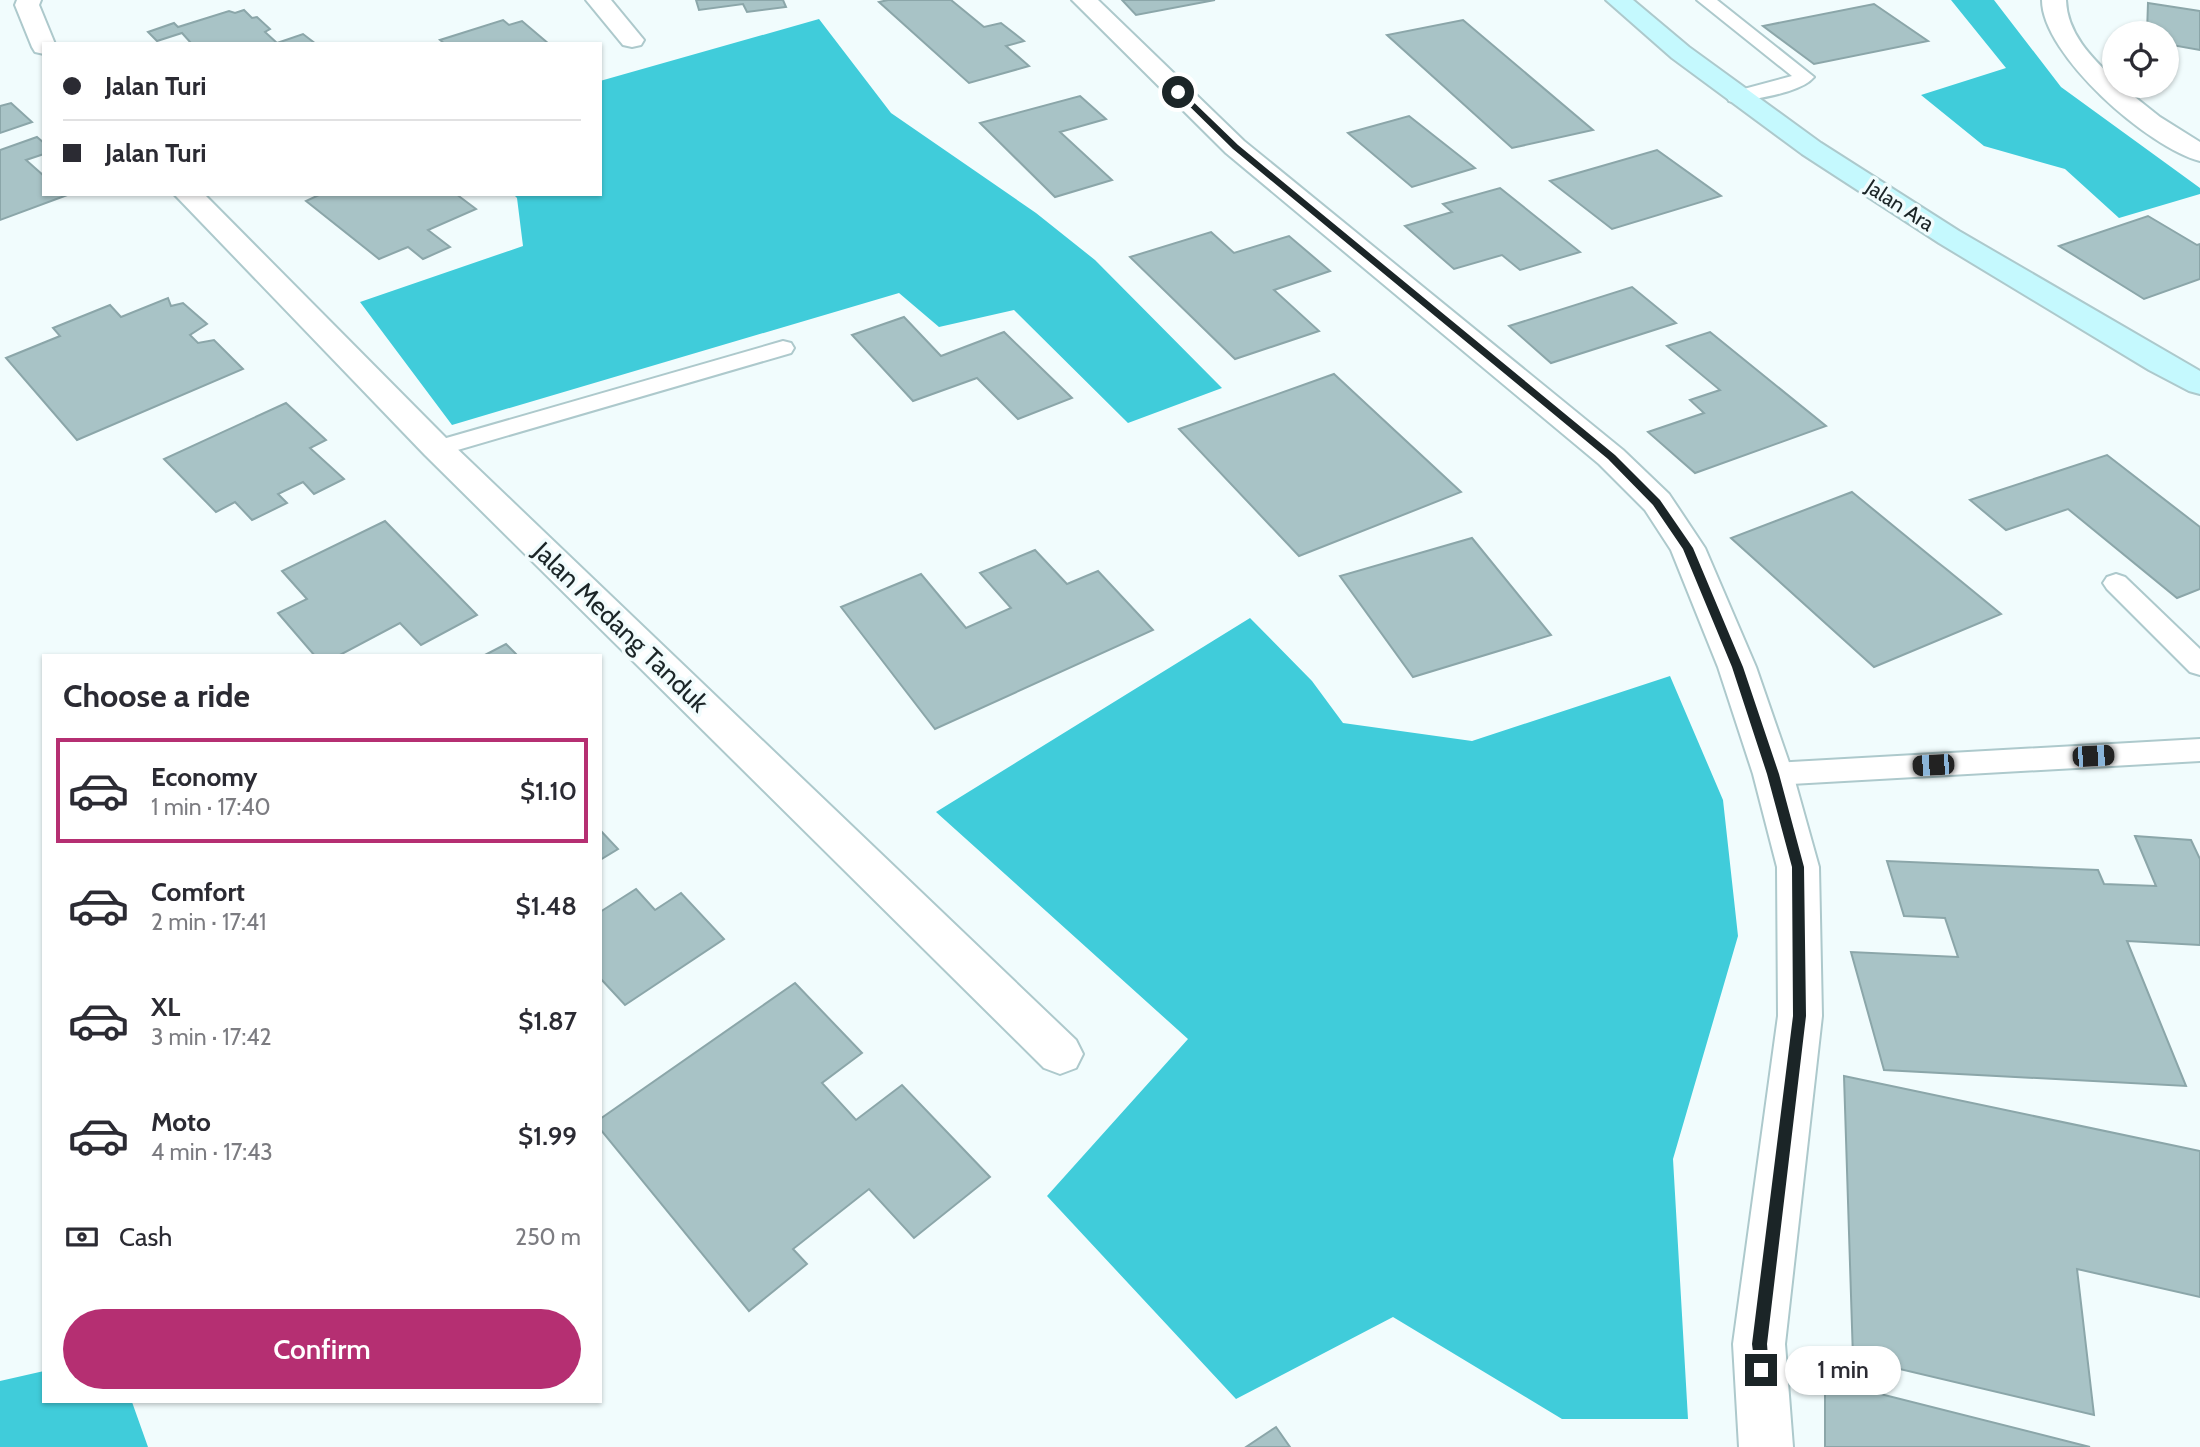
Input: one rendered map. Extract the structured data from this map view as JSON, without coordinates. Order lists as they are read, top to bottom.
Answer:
{
  "streets": {
    "street": ["Jalan Ara", "Jalan Medang Tanduk"]
  },
  "page": {
    "banner": ["Jalan Turi", "Jalan Turi"],
    "heading": "Choose a ride",
    "list": [
      {
        "name": "Economy",
        "note": "1 min · 17:40",
        "value": "$1.10"
      },
      {
        "name": "Comfort",
        "note": "2 min · 17:41",
        "value": "$1.48"
      },
      {
        "name": "XL",
        "note": "3 min · 17:42",
        "value": "$1.87"
      },
      {
        "name": "Moto",
        "note": "4 min · 17:43",
        "value": "$1.99"
      }
    ],
    "pay": ["Cash", "250 m"],
    "buttons": "Confirm",
    "bubble": "1 min"
  }
}
